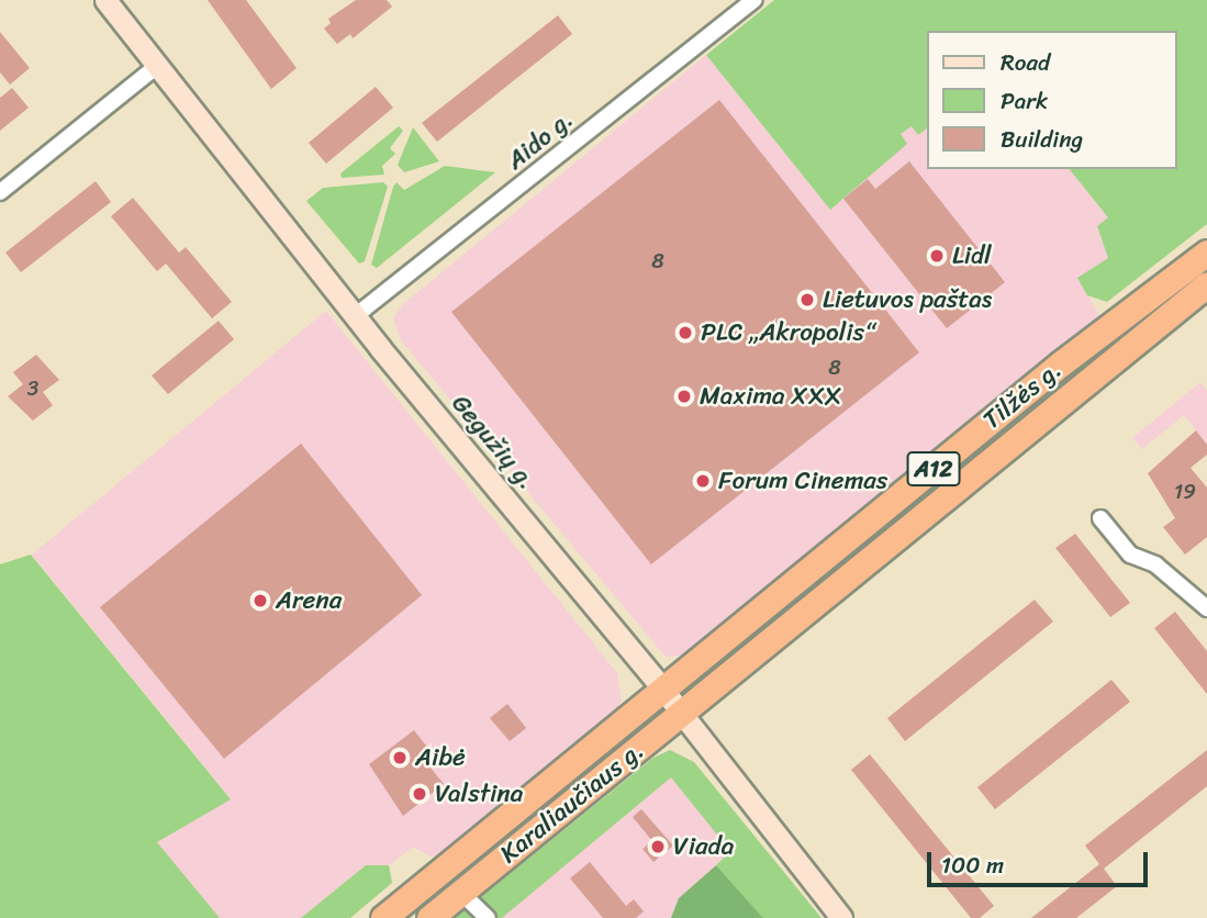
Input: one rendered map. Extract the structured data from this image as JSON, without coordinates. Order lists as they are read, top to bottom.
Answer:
{
  "streets": {
    "highway": ["Tilžės g.", "A12", "Karaliaučiaus g."],
    "main road": ["Gegužių g."],
    "street": ["Aido g."]
  },
  "crossings": [
    ["Aido g.", "Gegužių g."],
    ["Tilžės g.", "Gegužių g."],
    ["Tilžės g.", "Karaliaučiaus g."],
    ["Gegužių g.", "Karaliaučiaus g."]
  ],
  "places": [
    "Lidl",
    "Lietuvos paštas",
    "PLC „Akropolis“",
    "Maxima XXX",
    "Forum Cinemas",
    "Arena",
    "Aibė",
    "Valstina",
    "Viada"
  ],
  "house_numbers": [
    "8",
    "8",
    "3",
    "19"
  ],
  "legend": ["Road", "Park", "Building"],
  "scale_bar": "100 m"
}
